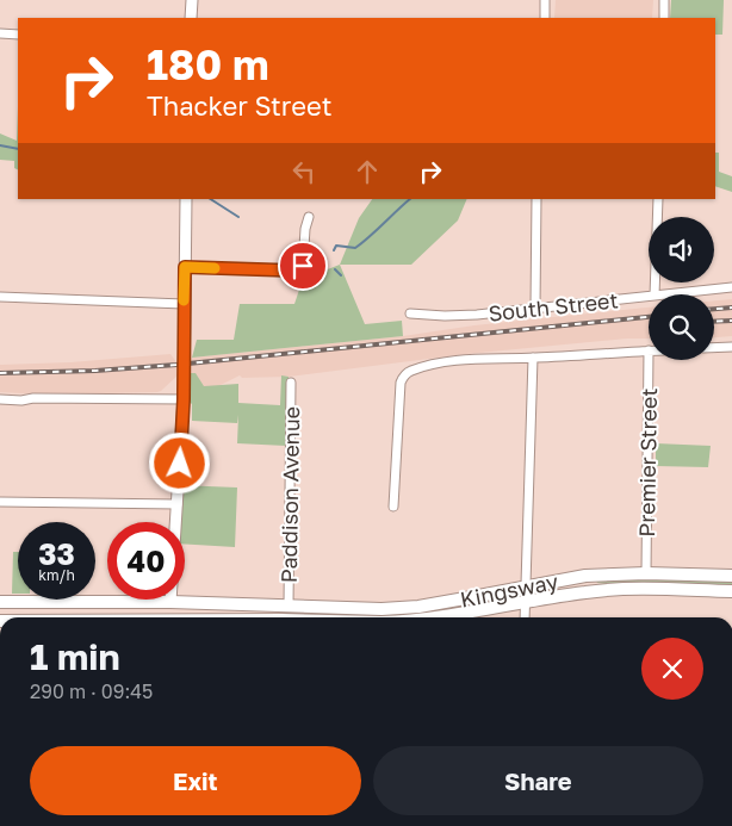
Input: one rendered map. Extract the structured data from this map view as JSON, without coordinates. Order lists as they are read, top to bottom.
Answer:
{
  "streets": {
    "main road": ["Kingsway"],
    "street": ["South Street", "Premier Street", "Paddison Avenue"]
  },
  "crossings": [
    ["Premier Street", "Kingsway"],
    ["Paddison Avenue", "Kingsway"]
  ],
  "page": {
    "turn": ["180 m", "Thacker Street"],
    "speed": "33 km/h",
    "limit": "40",
    "heading": ["1 min", "290 m · 09:45"],
    "buttons": ["Exit", "Share"]
  }
}
